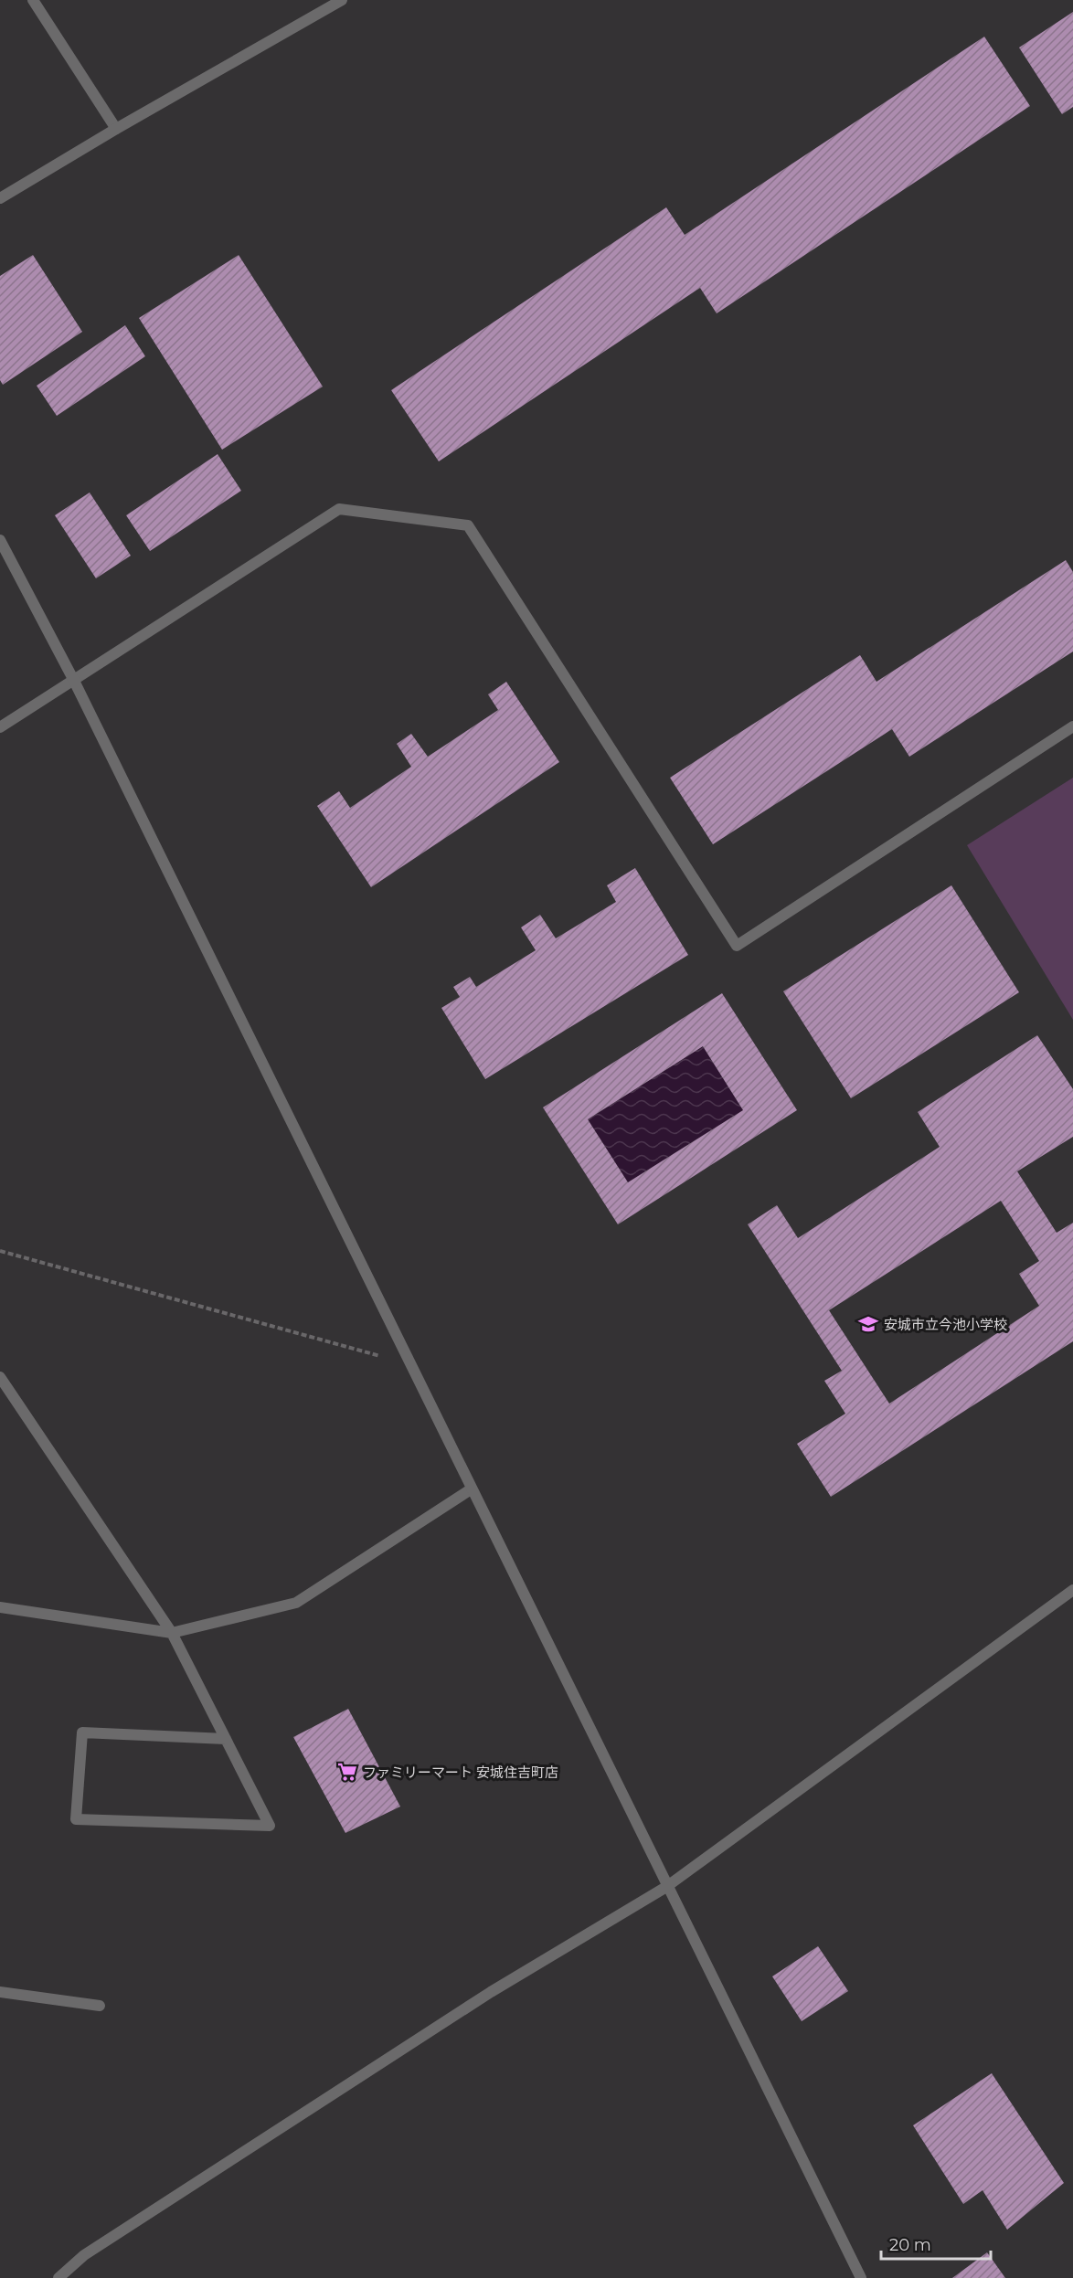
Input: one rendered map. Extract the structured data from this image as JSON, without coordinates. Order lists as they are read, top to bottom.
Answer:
{
  "places": {
    "school or university": ["安城市立今池小学校"],
    "supermarket": ["ファミリーマート 安城住吉町店"]
  },
  "scale_bar": "20 m"
}
